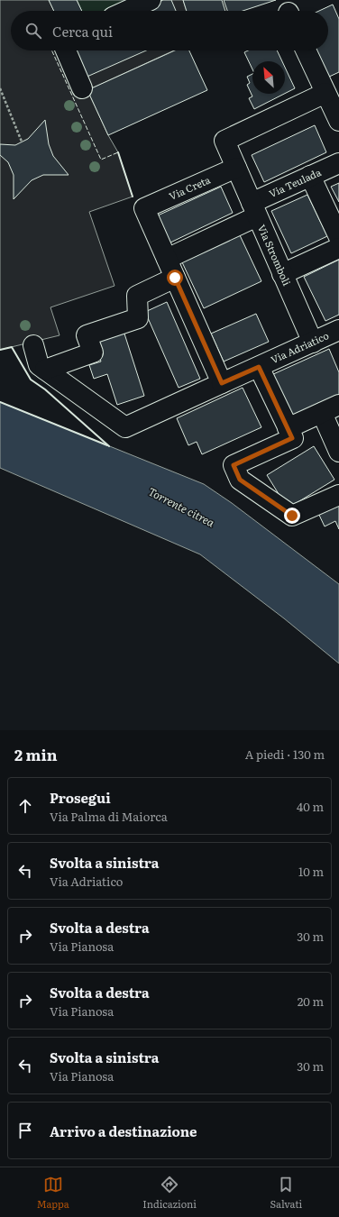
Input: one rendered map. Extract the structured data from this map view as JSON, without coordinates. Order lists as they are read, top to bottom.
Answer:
{
  "streets": {
    "street": [
      "Via Teulada",
      "Via Creta",
      "Via Stromboli",
      "Via Adriatico"
    ]
  },
  "crossings": [
    ["Via Teulada", "Via Creta"],
    ["Via Teulada", "Via Stromboli"],
    ["Via Creta", "Via Stromboli"],
    ["Via Stromboli", "Via Adriatico"]
  ],
  "water": ["Torrente citrea"],
  "north": "top left",
  "page": {
    "search": "Cerca qui",
    "heading": ["2 min", "A piedi · 130 m"],
    "list": [
      ["Prosegui", "Via Palma di Maiorca", "40 m"],
      ["Svolta a sinistra", "Via Adriatico", "10 m"],
      ["Svolta a destra", "Via Pianosa", "30 m"],
      ["Svolta a destra", "Via Pianosa", "20 m"],
      ["Svolta a sinistra", "Via Pianosa", "30 m"],
      "Arrivo a destinazione"
    ],
    "nav": ["Mappa", "Indicazioni", "Salvati"]
  }
}
